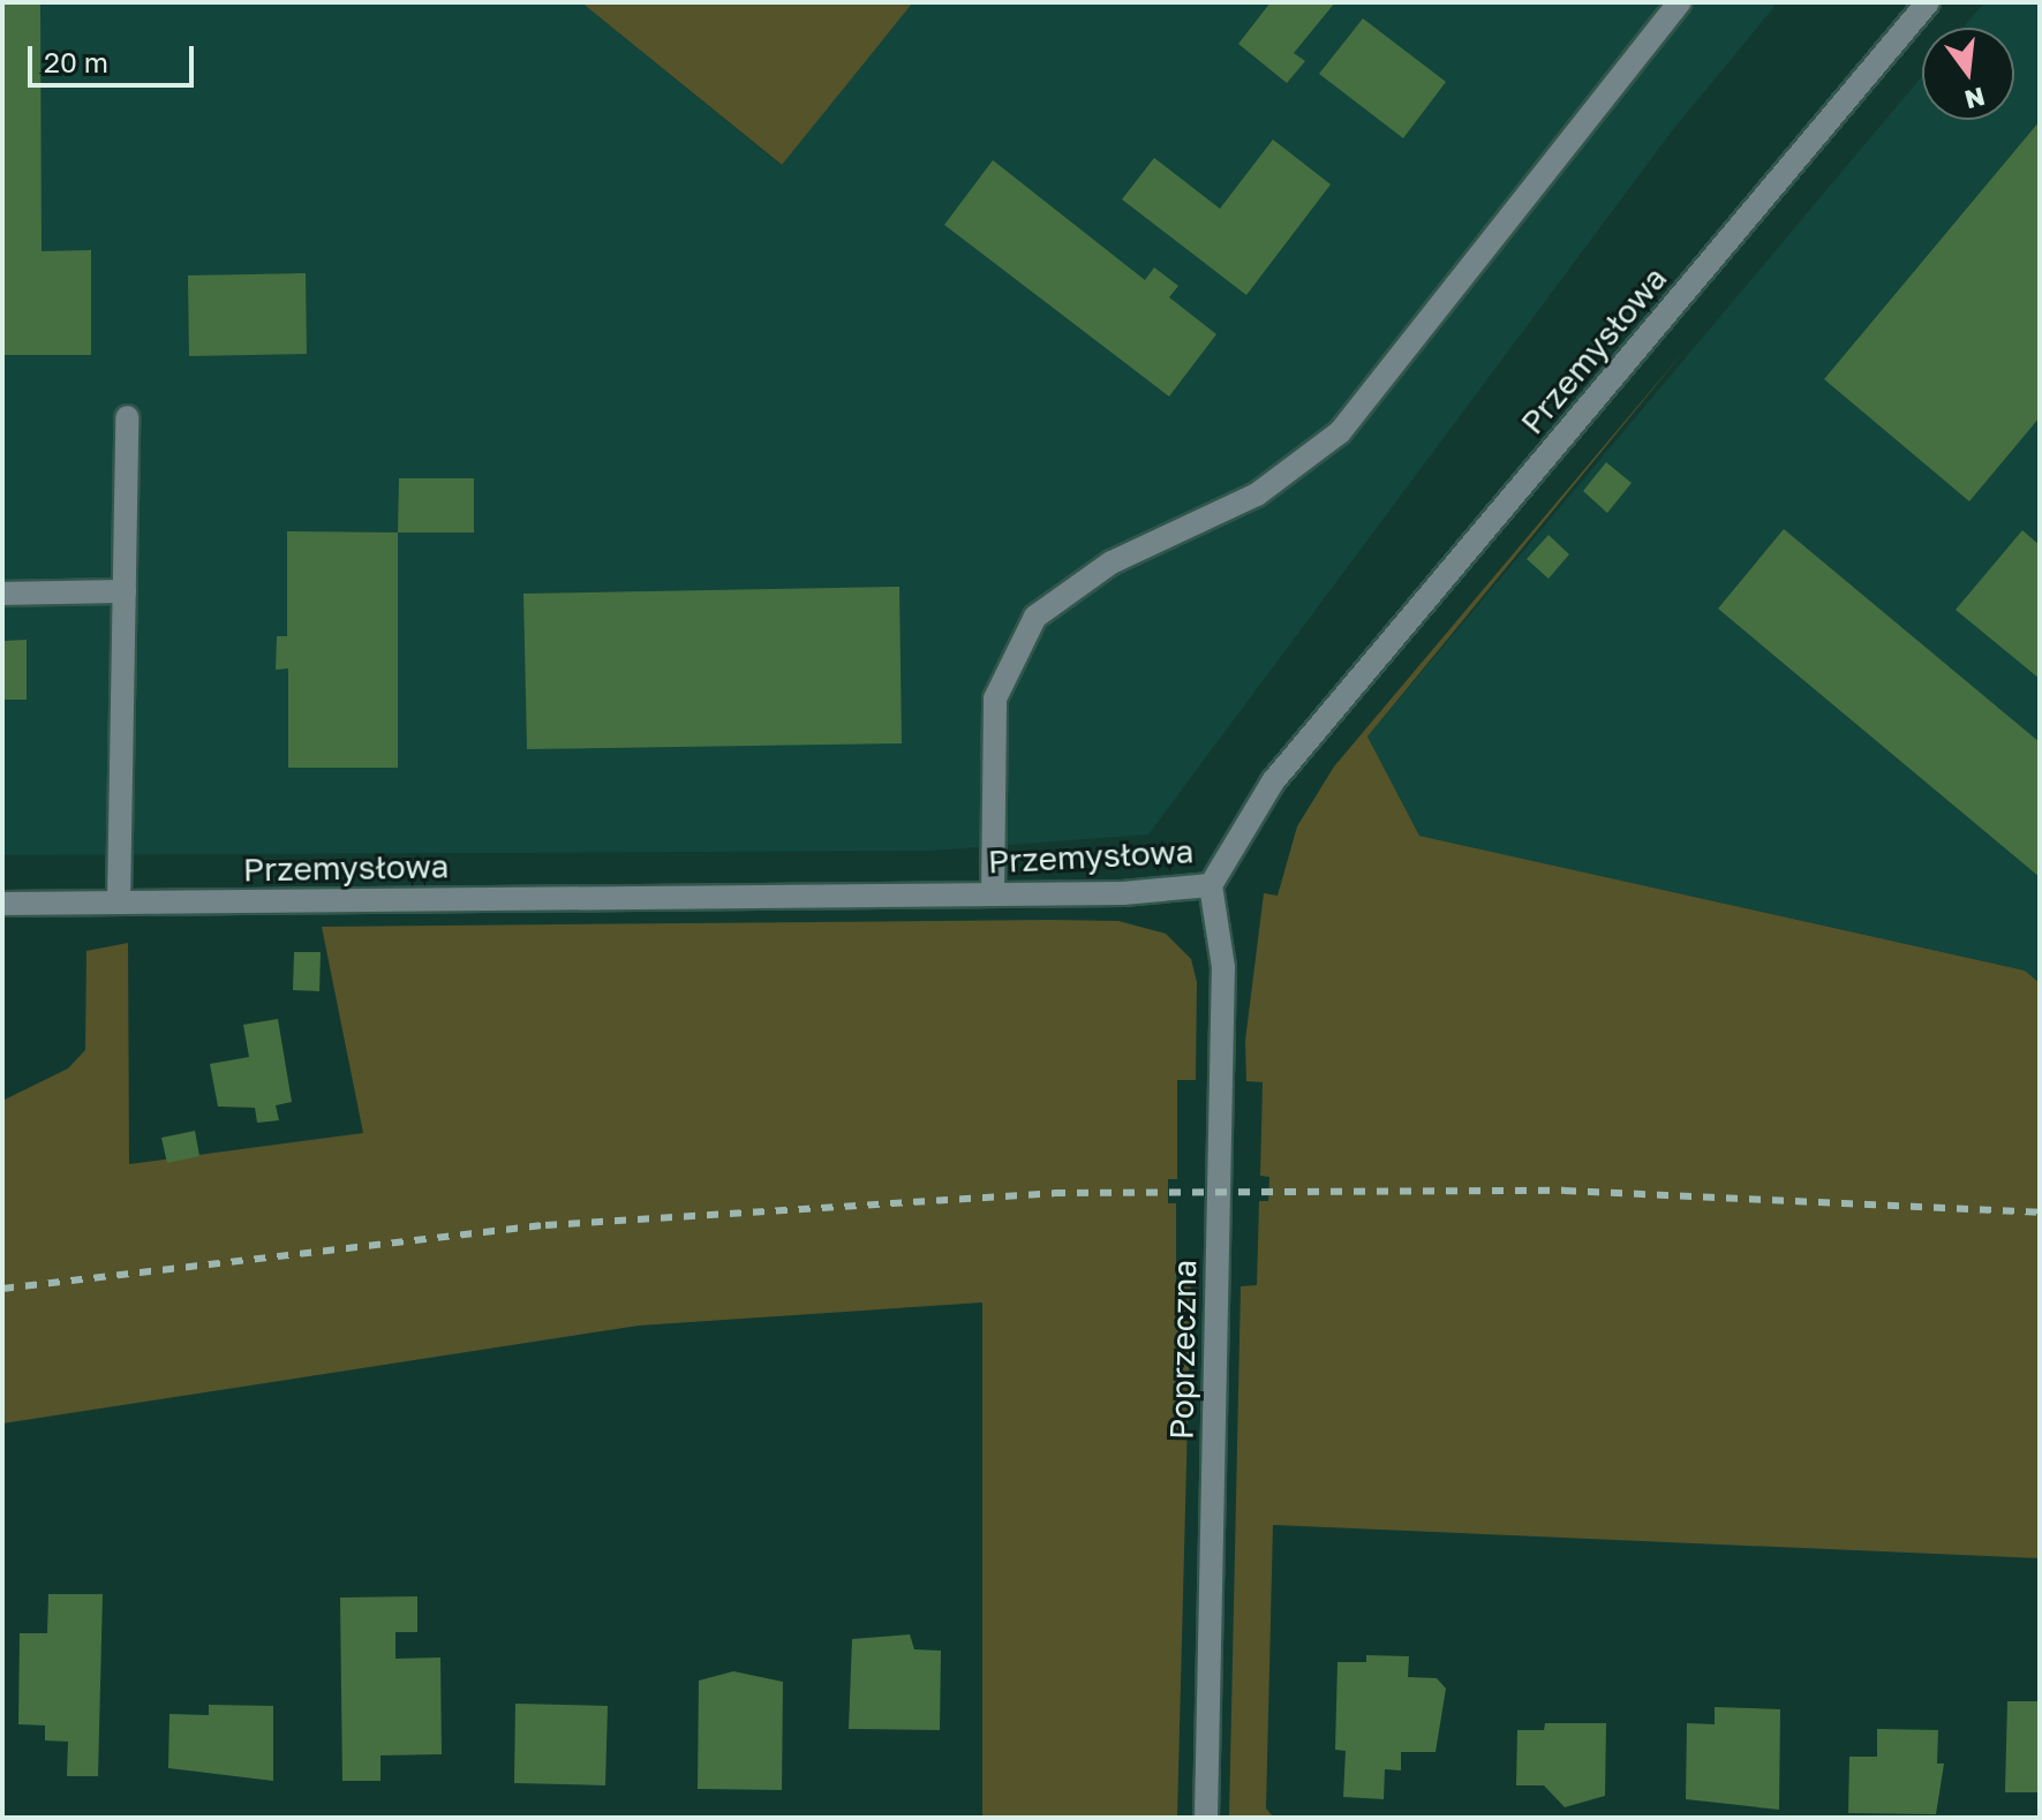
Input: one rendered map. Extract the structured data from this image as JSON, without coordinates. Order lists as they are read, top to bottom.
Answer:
{
  "streets": {
    "street": ["Przemysłowa", "Poprzeczna"]
  },
  "crossings": [
    ["Przemysłowa", "Poprzeczna"]
  ],
  "scale_bar": "20 m",
  "north": "bottom"
}
